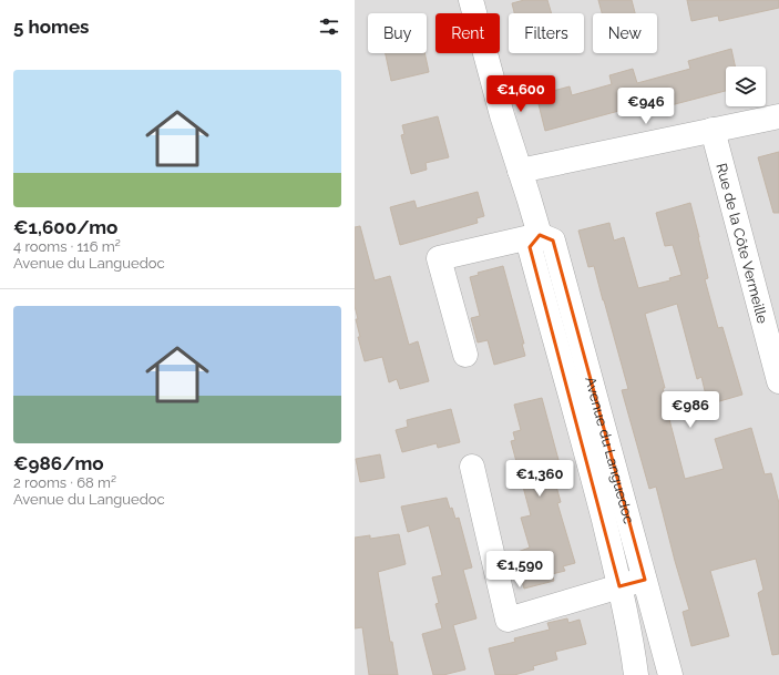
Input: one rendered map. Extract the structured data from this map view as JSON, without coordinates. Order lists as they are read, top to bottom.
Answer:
{
  "streets": {
    "street": ["Rue de la Côte Vermeille", "Avenue du Languedoc"]
  },
  "page": {
    "heading": "5 homes",
    "chip": [
      "Buy",
      "Rent",
      "Filters",
      "New"
    ],
    "list": [
      {
        "name": "€1,600/mo",
        "note": "4 rooms · 116 m² · Avenue du Languedoc"
      },
      {
        "name": "€986/mo",
        "note": "2 rooms · 68 m² · Avenue du Languedoc"
      }
    ],
    "price": [
      "€1,600",
      "€946",
      "€986",
      "€1,360",
      "€1,590"
    ]
  }
}
